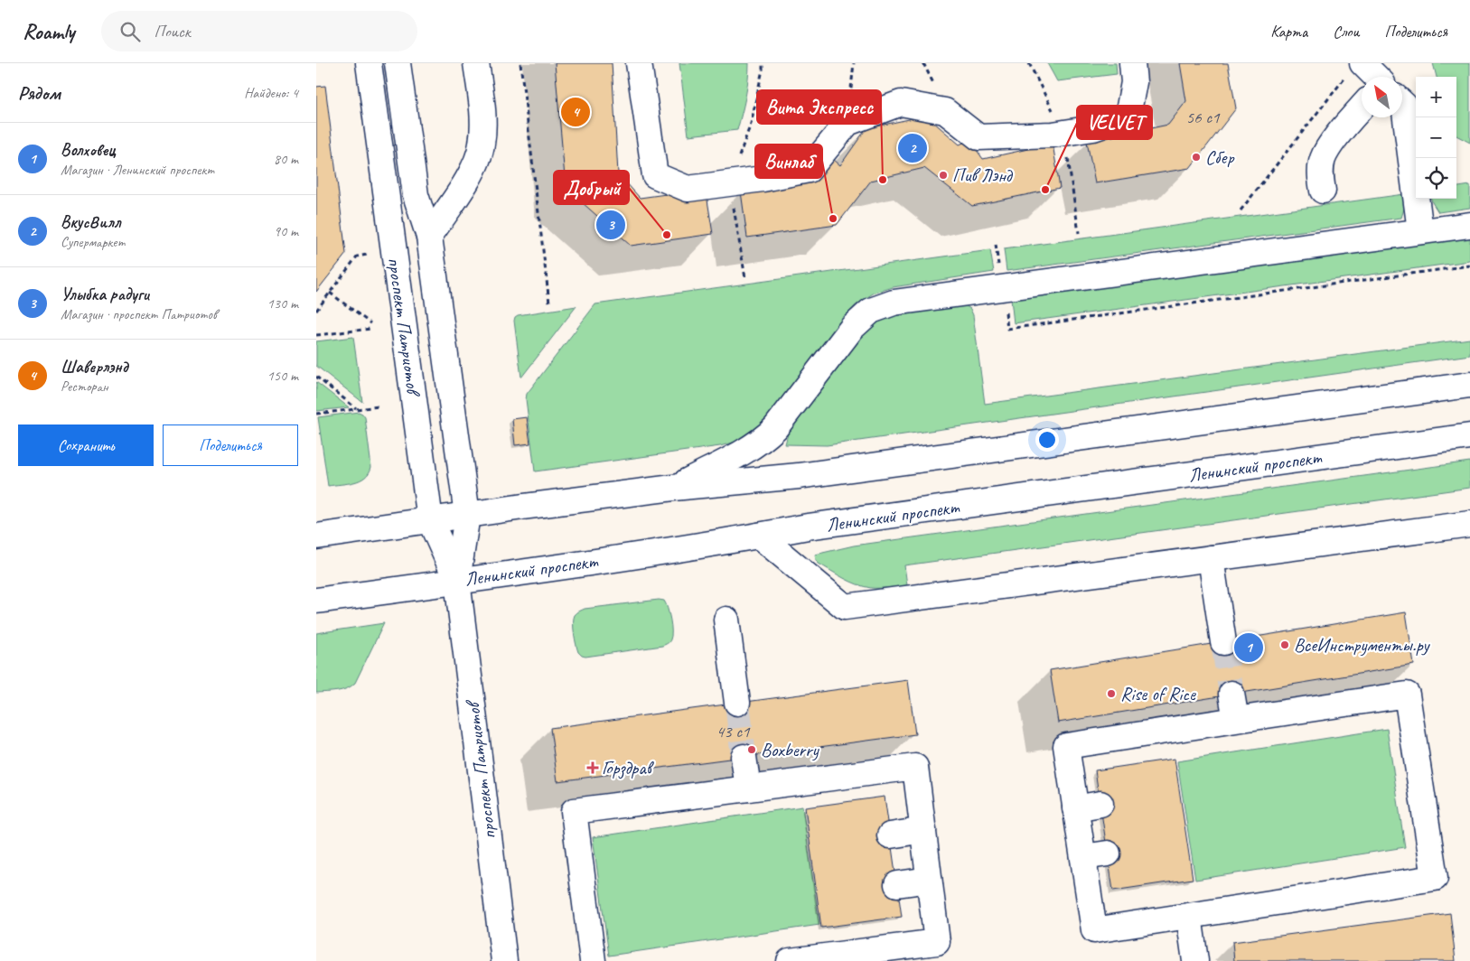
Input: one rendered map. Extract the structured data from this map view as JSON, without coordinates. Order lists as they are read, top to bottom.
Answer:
{
  "streets": {
    "street": ["проспект Патриотов", "Ленинский проспект"]
  },
  "crossings": [
    ["проспект Патриотов", "Ленинский проспект"]
  ],
  "places": {
    "other": [
      "Сбер",
      "Пив Лэнд",
      "Вита Экспресс",
      "VELVET",
      "Винлаб",
      "Добрый",
      "ВсеИнструменты.ру",
      "Rise of Rice",
      "Boxberry"
    ],
    "health": ["Горздрав"]
  },
  "house_numbers": ["56 с1", "43 с1"],
  "north": "top left",
  "page": {
    "header": "Roamly",
    "search": "Поиск",
    "nav": ["Карта", "Слои", "Поделиться"],
    "heading": ["Рядом", "Найдено: 4"],
    "map_buttons": ["+", "−"],
    "pins": [
      "4",
      "2",
      "3",
      "1"
    ],
    "list": [
      {
        "mark": "1",
        "name": "Волховец",
        "note": "Магазин · Ленинский проспект",
        "value": "80 m"
      },
      {
        "mark": "2",
        "name": "ВкусВилл",
        "note": "Супермаркет",
        "value": "90 m"
      },
      {
        "mark": "3",
        "name": "Улыбка радуги",
        "note": "Магазин · проспект Патриотов",
        "value": "130 m"
      },
      {
        "mark": "4",
        "name": "Шаверлэнд",
        "note": "Ресторан",
        "value": "150 m"
      }
    ],
    "buttons": ["Сохранить", "Поделиться"]
  }
}
